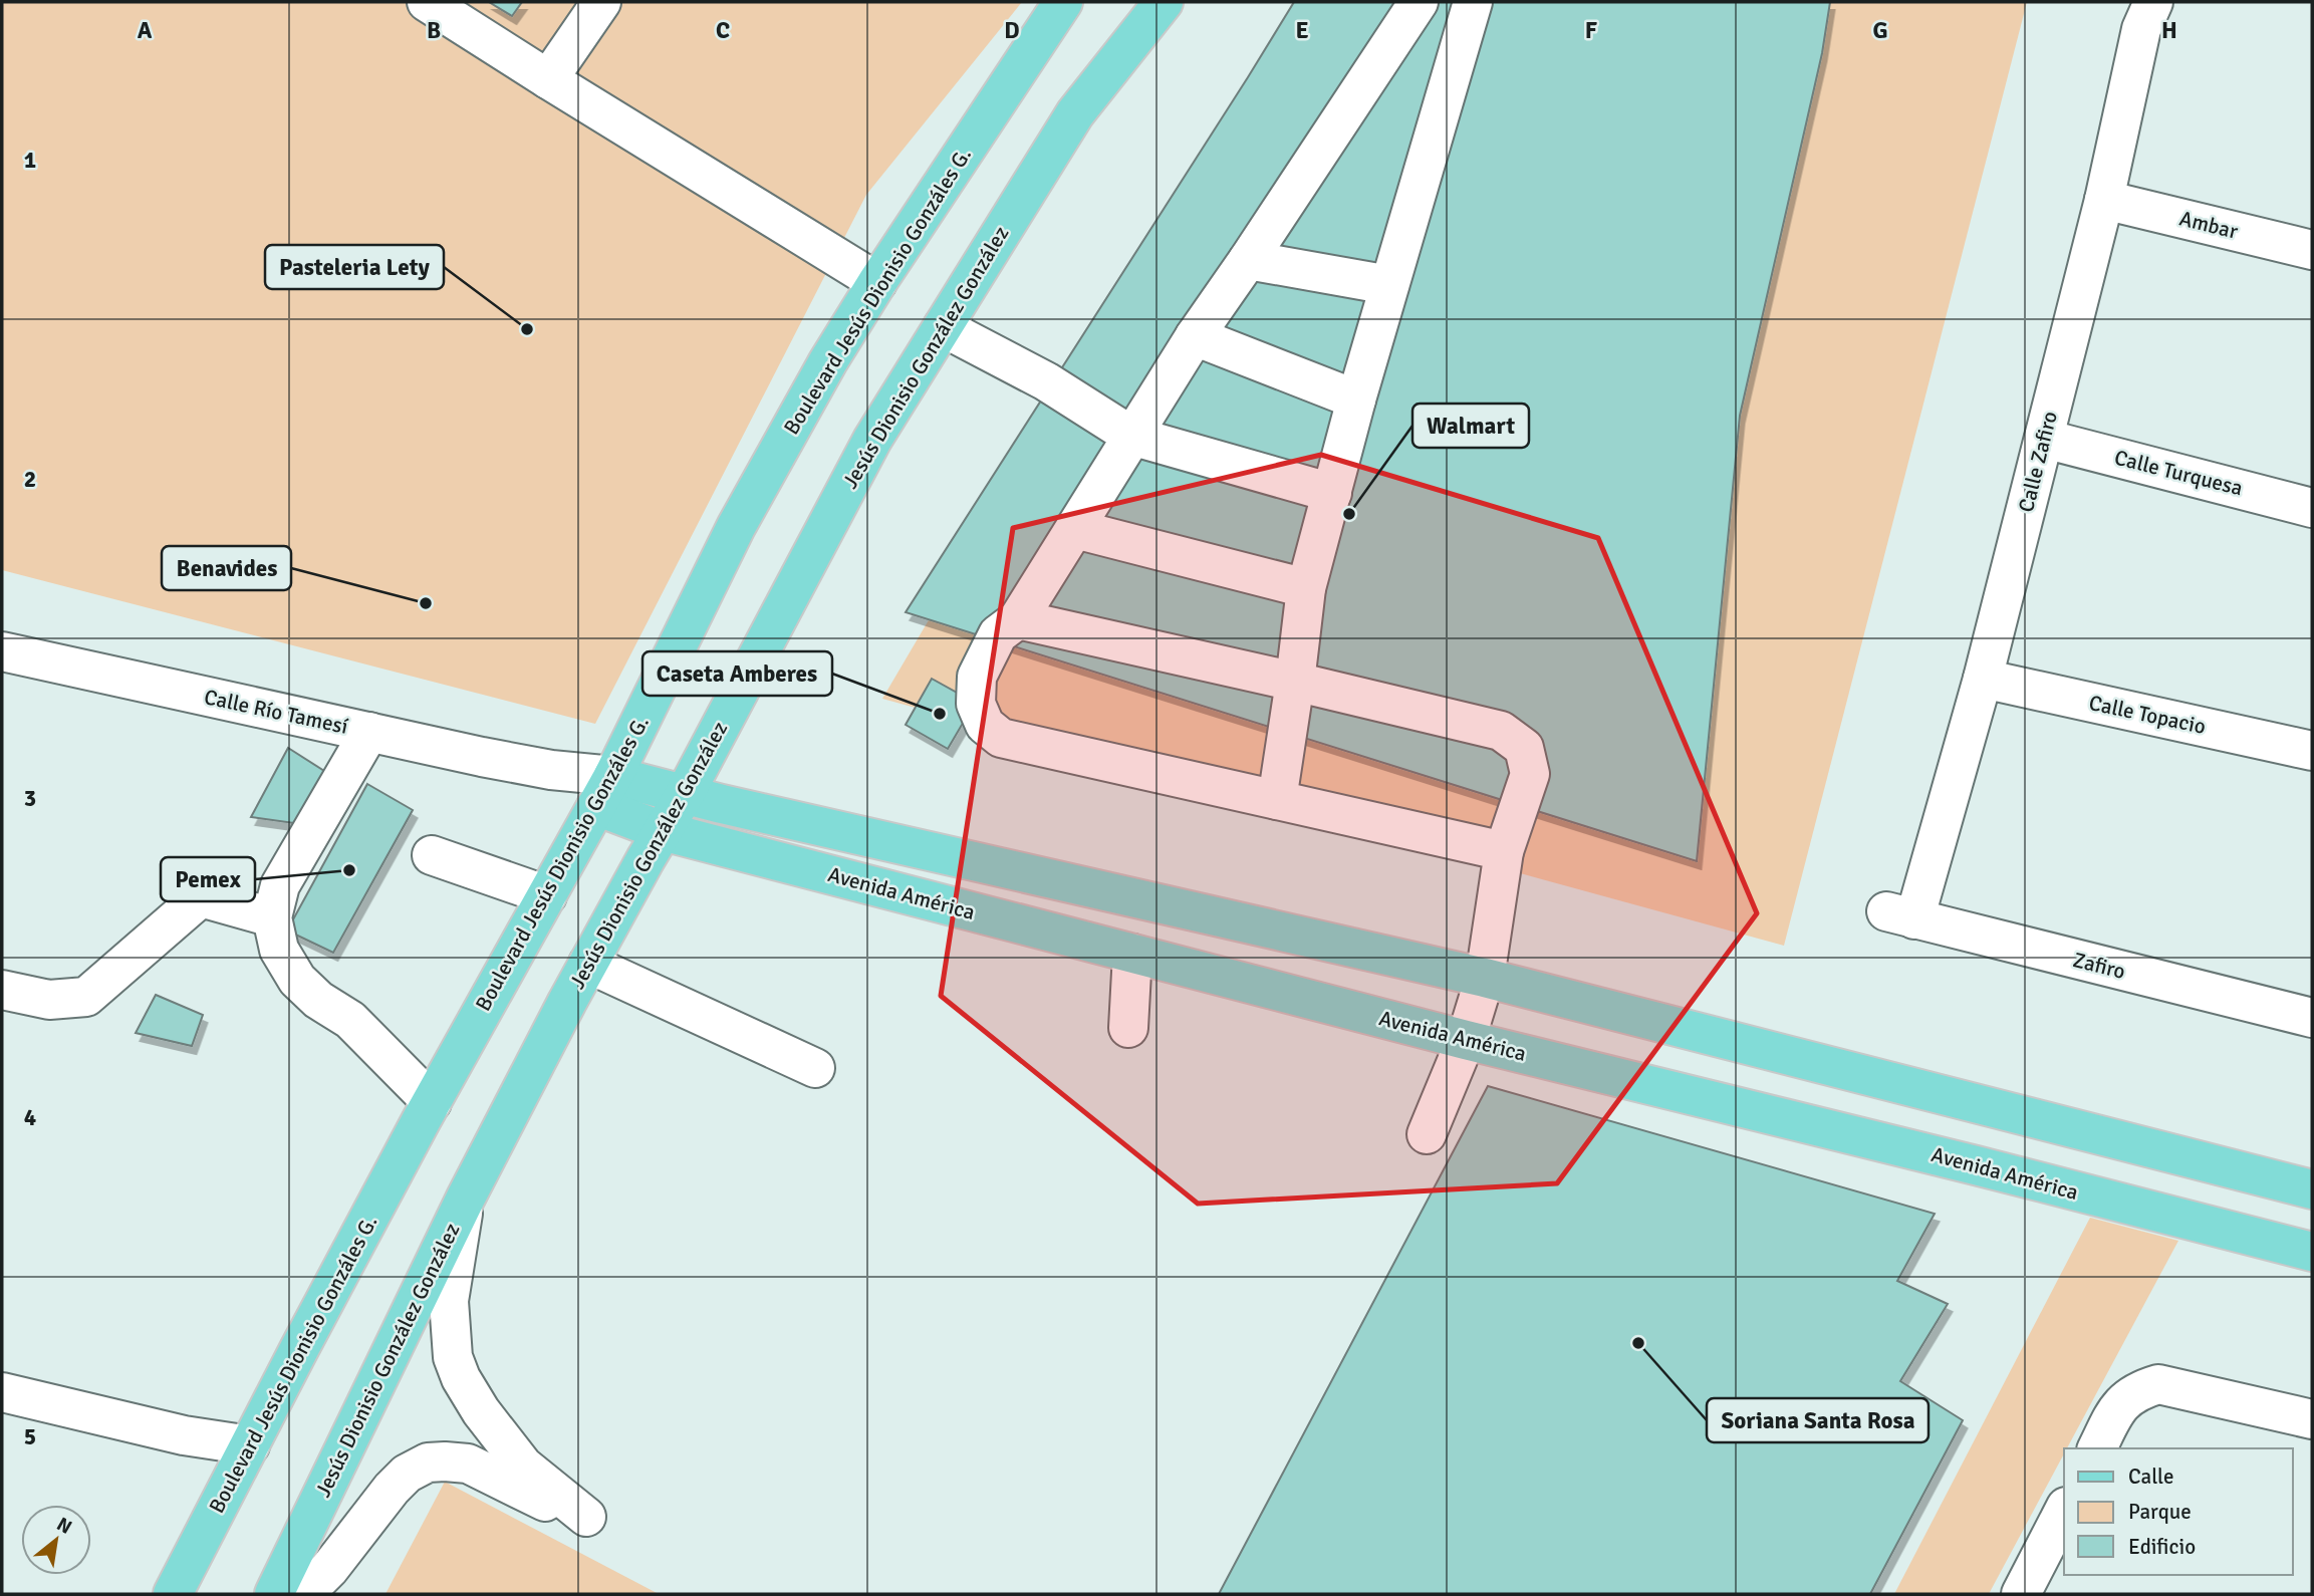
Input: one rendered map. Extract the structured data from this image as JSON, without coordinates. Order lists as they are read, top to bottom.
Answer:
{
  "streets": {
    "main road": ["Boulevard Jesús Dionisio Gonzáles G.", "Jesús Dionisio González González", "Avenida América"],
    "street": [
      "Ambar",
      "Calle Zafiro",
      "Calle Turquesa",
      "Calle Río Tamesí",
      "Calle Topacio",
      "Zafiro"
    ]
  },
  "crossings": [
    ["Ambar", "Calle Zafiro"],
    ["Boulevard Jesús Dionisio Gonzáles G.", "Calle Río Tamesí"],
    ["Boulevard Jesús Dionisio Gonzáles G.", "Avenida América"],
    ["Jesús Dionisio González González", "Avenida América"],
    ["Calle Zafiro", "Calle Turquesa"],
    ["Calle Zafiro", "Calle Topacio"],
    ["Calle Zafiro", "Zafiro"],
    ["Calle Río Tamesí", "Avenida América"]
  ],
  "places": [
    "Pasteleria Lety",
    "Walmart",
    "Benavides",
    "Caseta Amberes",
    "Pemex",
    "Soriana Santa Rosa"
  ],
  "legend": ["Calle", "Parque", "Edificio"],
  "north": "top right",
  "grid": {
    "columns": [
      "A",
      "B",
      "C",
      "D",
      "E",
      "F",
      "G",
      "H"
    ],
    "rows": [
      "1",
      "2",
      "3",
      "4",
      "5"
    ]
  }
}
